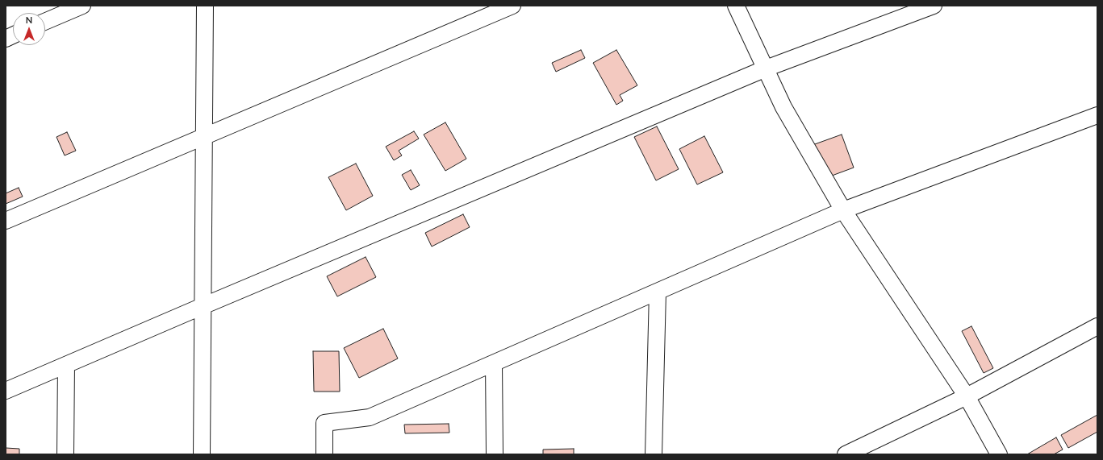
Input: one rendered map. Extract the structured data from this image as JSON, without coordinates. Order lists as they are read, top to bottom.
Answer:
{
  "north": "top"
}
